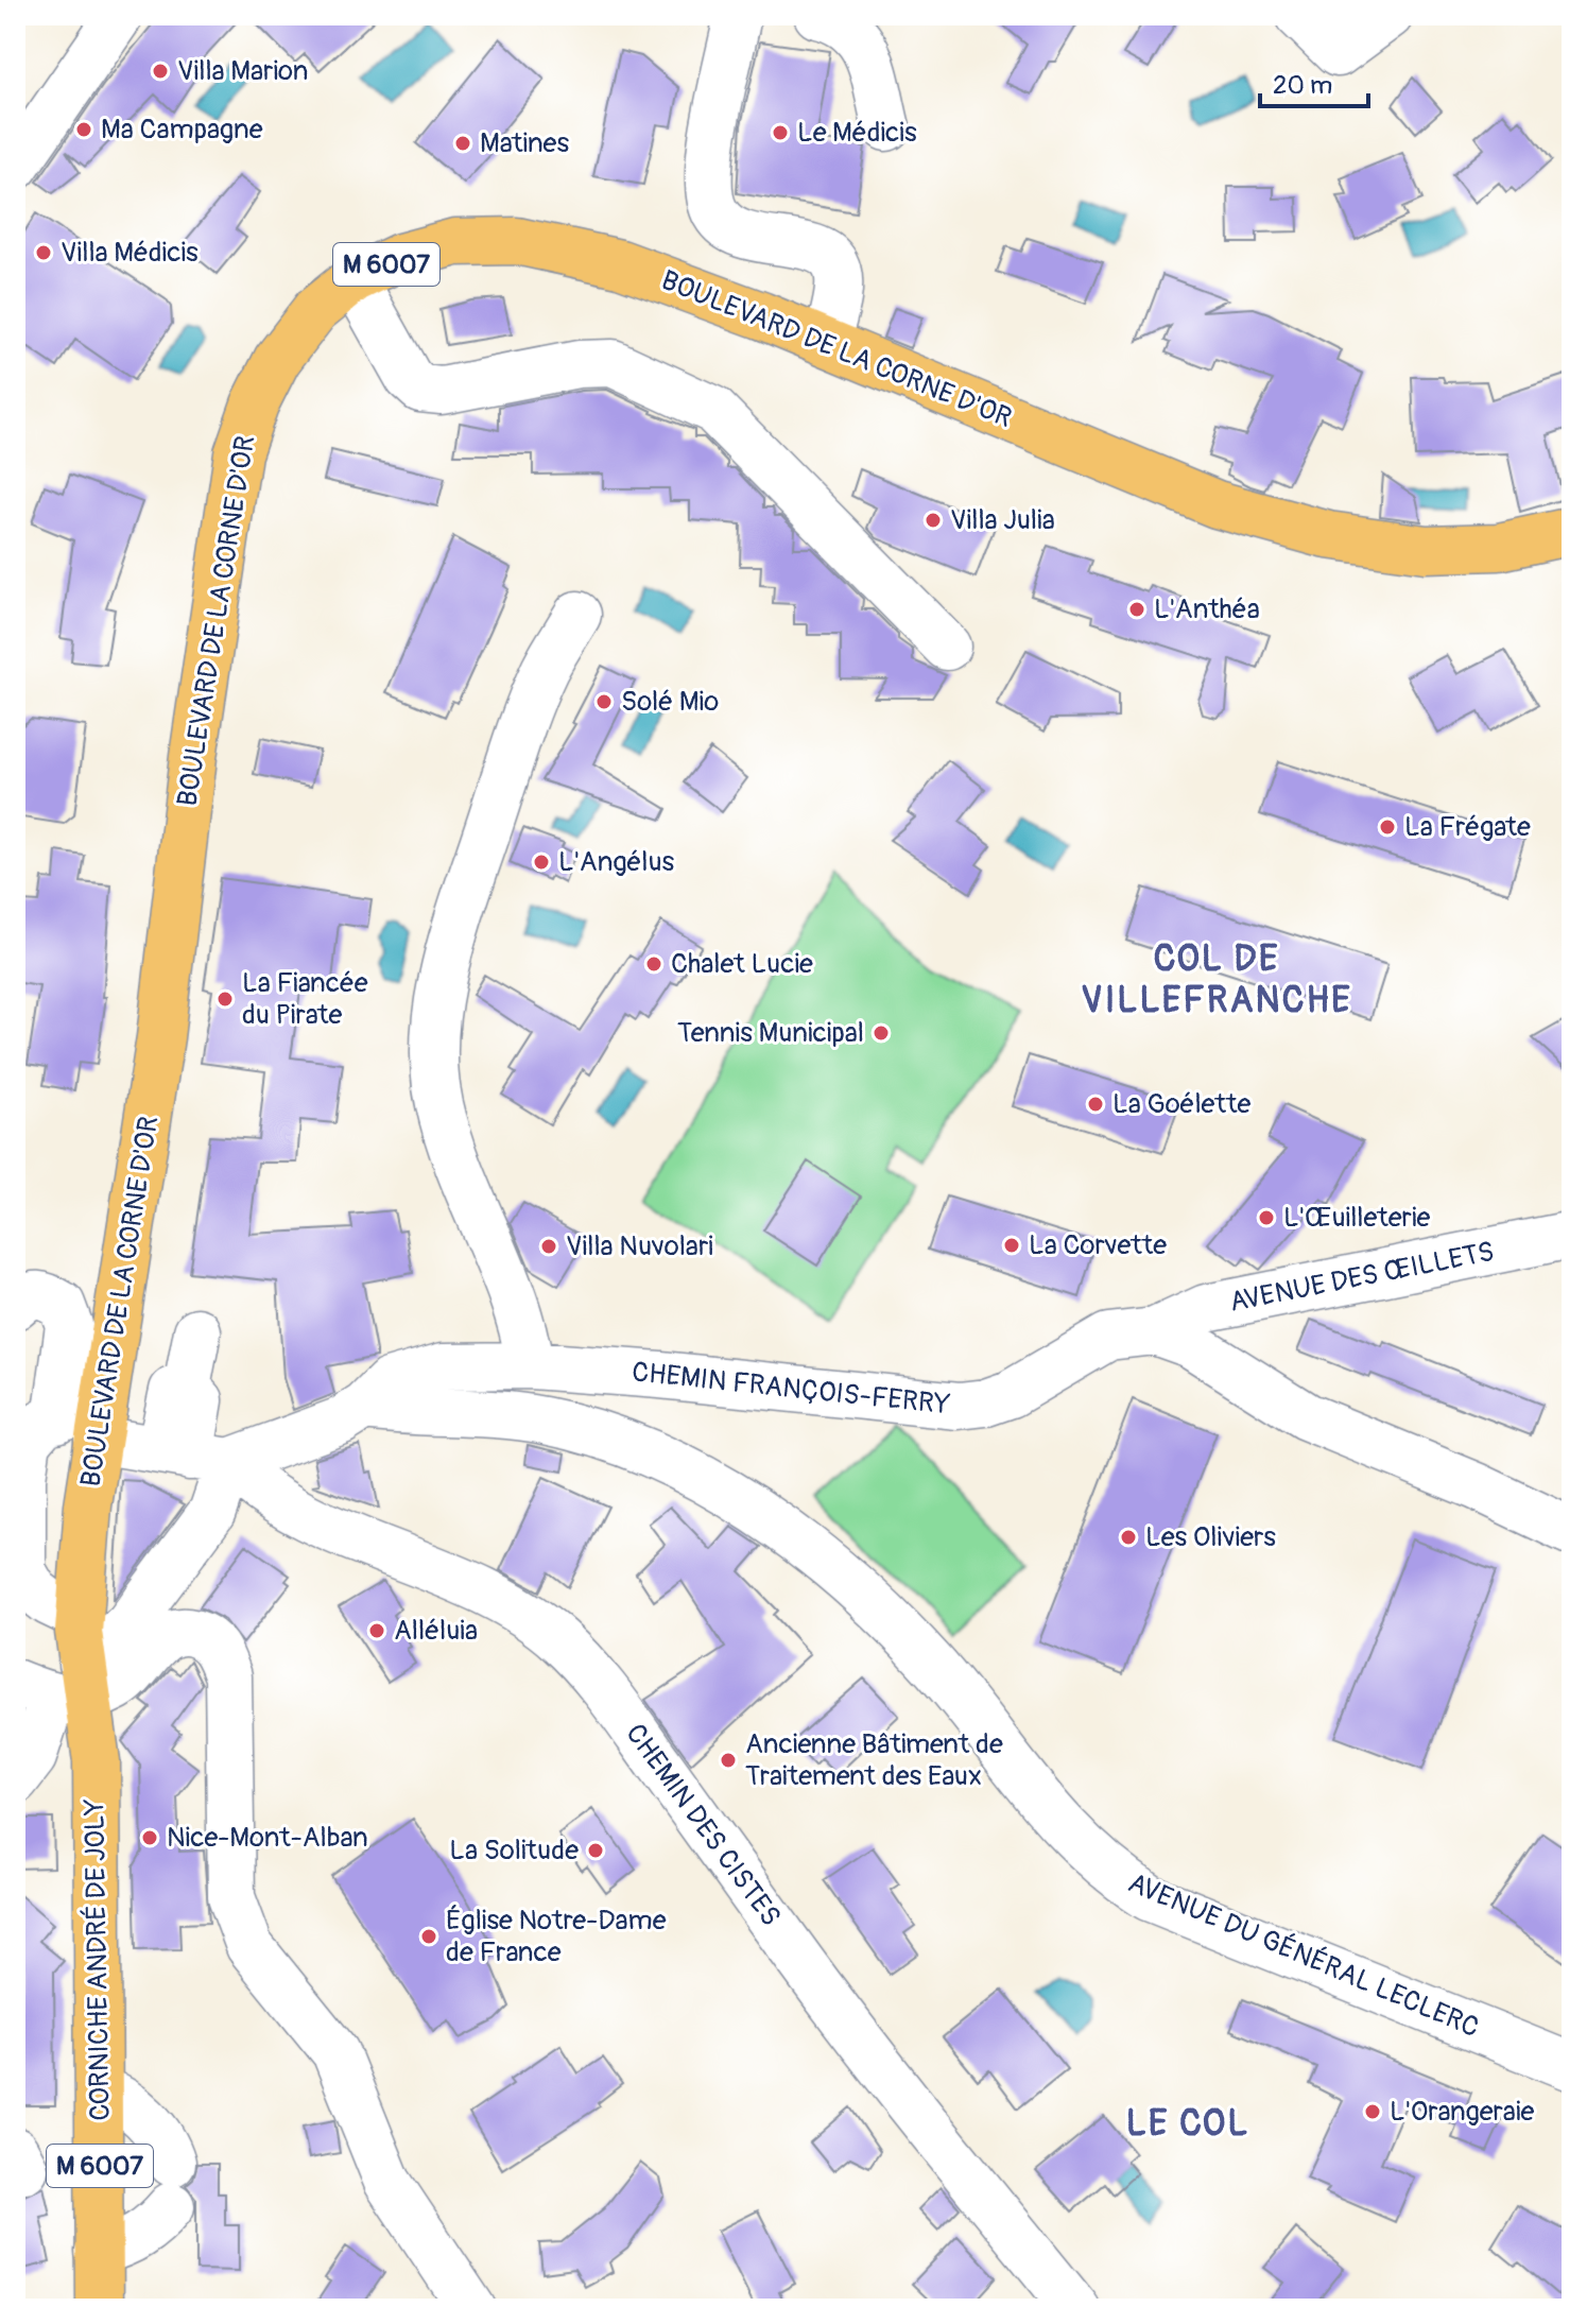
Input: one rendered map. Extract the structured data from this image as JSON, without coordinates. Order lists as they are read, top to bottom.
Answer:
{
  "streets": {
    "main road": ["M 6007", "BOULEVARD DE LA CORNE D'OR", "CORNICHE ANDRÉ DE JOLY"],
    "street": [
      "AVENUE DES ŒILLETS",
      "CHEMIN FRANÇOIS-FERRY",
      "CHEMIN DES CISTES",
      "AVENUE DU GÉNÉRAL LECLERC"
    ]
  },
  "crossings": [
    ["BOULEVARD DE LA CORNE D'OR", "AVENUE DU GÉNÉRAL LECLERC"],
    ["BOULEVARD DE LA CORNE D'OR", "CORNICHE ANDRÉ DE JOLY"],
    ["AVENUE DES ŒILLETS", "CHEMIN FRANÇOIS-FERRY"],
    ["CHEMIN FRANÇOIS-FERRY", "AVENUE DU GÉNÉRAL LECLERC"],
    ["CHEMIN DES CISTES", "AVENUE DU GÉNÉRAL LECLERC"]
  ],
  "districts": ["COL DE VILLEFRANCHE", "LE COL"],
  "places": [
    "Villa Marion",
    "Ma Campagne",
    "Le Médicis",
    "Matines",
    "Villa Médicis",
    "Villa Julia",
    "L'Anthéa",
    "Solé Mio",
    "La Frégate",
    "L'Angélus",
    "Chalet Lucie",
    "La Fiancée du Pirate",
    "Tennis Municipal",
    "La Goélette",
    "L'Œuilleterie",
    "La Corvette",
    "Villa Nuvolari",
    "Les Oliviers",
    "Alléluia",
    "Ancienne Bâtiment de Traitement des Eaux",
    "Nice-Mont-Alban",
    "La Solitude",
    "Église Notre-Dame de France",
    "L'Orangeraie"
  ],
  "scale_bar": "20 m"
}
